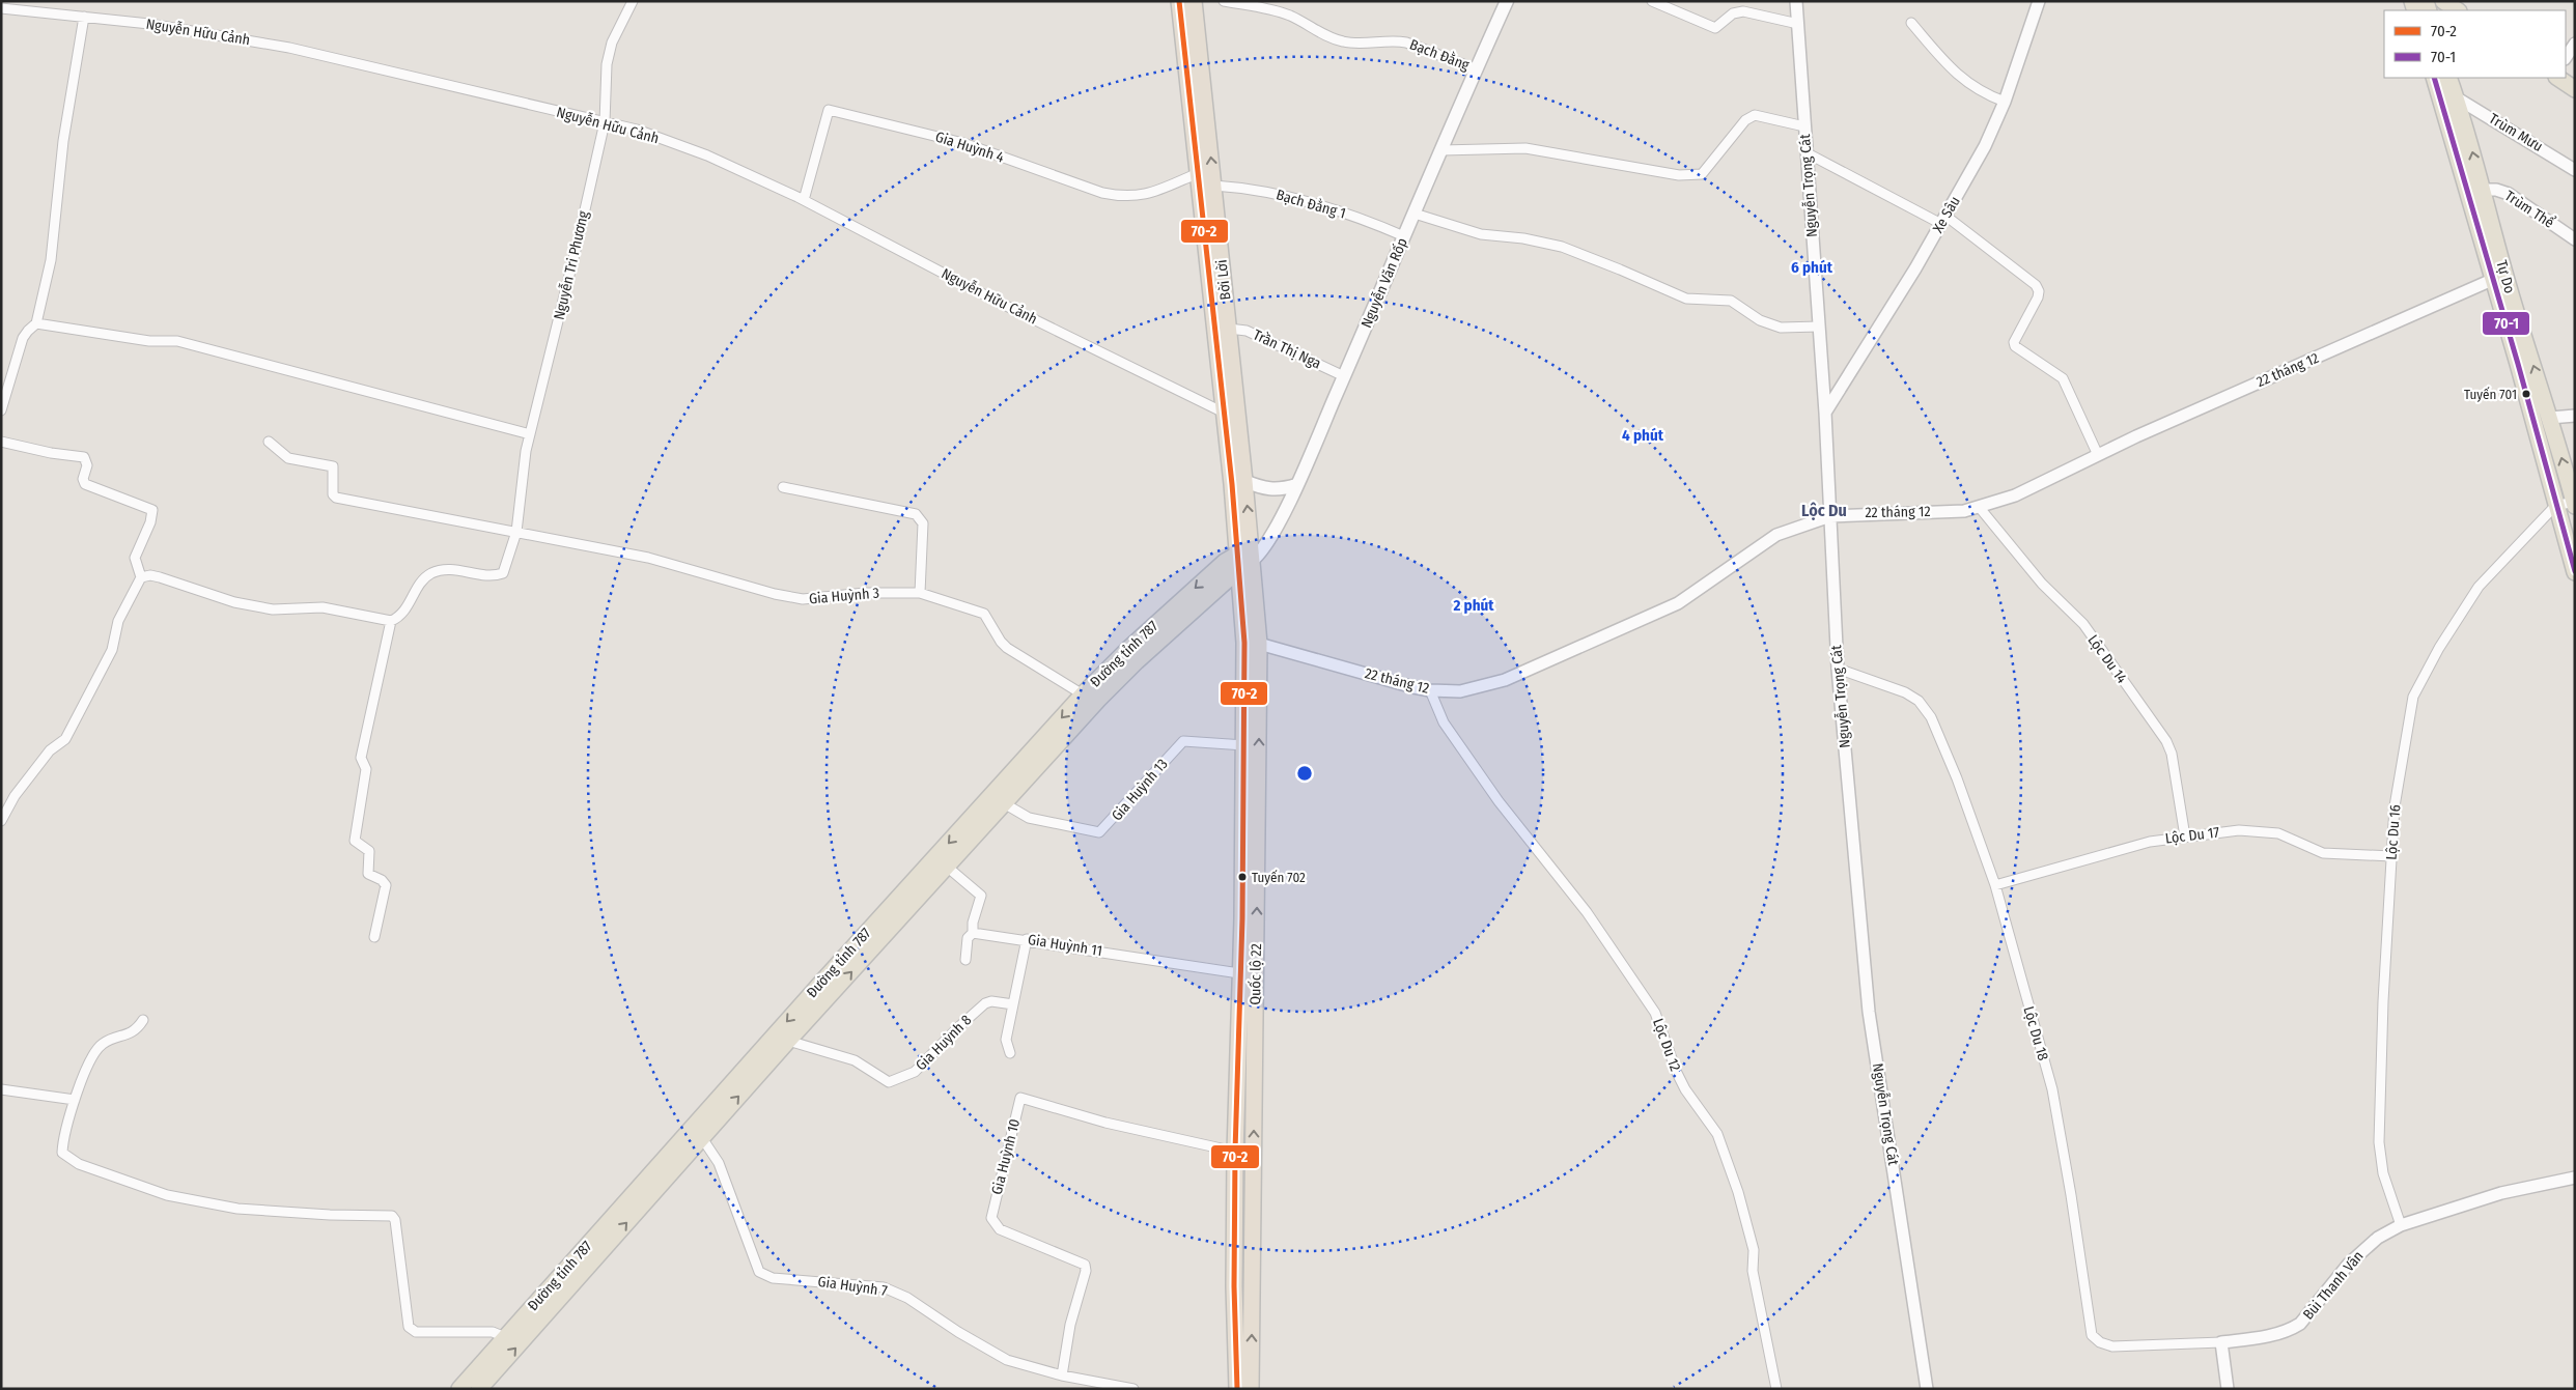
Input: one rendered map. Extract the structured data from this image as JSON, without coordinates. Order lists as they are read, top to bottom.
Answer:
{
  "streets": {
    "highway": ["Bời Lời", "Quốc lộ 22"],
    "main road": ["Tự Do", "Nguyễn Văn Rốp", "Đường tỉnh 787"],
    "street": [
      "Nguyễn Hữu Cảnh",
      "Bạch Đằng",
      "Trùm Mưu",
      "Gia Huỳnh 4",
      "Nguyễn Trọng Cát",
      "Bạch Đằng 1",
      "Trùm Thể",
      "Xe Sâu",
      "Nguyễn Tri Phương",
      "Trần Thị Nga",
      "22 tháng 12",
      "Gia Huỳnh 3",
      "Lộc Du 14",
      "Gia Huỳnh 13",
      "Lộc Du 16",
      "Lộc Du 17",
      "Gia Huỳnh 11",
      "Lộc Du 18",
      "Gia Huỳnh 8",
      "Lộc Du 12",
      "Gia Huỳnh 10",
      "Bùi Thanh Vân",
      "Gia Huỳnh 7"
    ]
  },
  "crossings": [
    ["Nguyễn Hữu Cảnh", "Gia Huỳnh 4"],
    ["Nguyễn Hữu Cảnh", "Nguyễn Tri Phương"],
    ["Nguyễn Hữu Cảnh", "Bời Lời"],
    ["Bạch Đằng", "Nguyễn Văn Rốp"],
    ["Trùm Mưu", "Tự Do"],
    ["Gia Huỳnh 4", "Bời Lời"],
    ["Nguyễn Trọng Cát", "Xe Sâu"],
    ["Nguyễn Trọng Cát", "22 tháng 12"],
    ["Nguyễn Trọng Cát", "Lộc Du 18"],
    ["Bạch Đằng 1", "Bời Lời"],
    ["Bạch Đằng 1", "Nguyễn Văn Rốp"],
    ["Trùm Thể", "Tự Do"],
    ["Nguyễn Tri Phương", "Gia Huỳnh 3"],
    ["Tự Do", "22 tháng 12"],
    ["Tự Do", "Lộc Du 16"],
    ["Bời Lời", "Nguyễn Văn Rốp"],
    ["Bời Lời", "Trần Thị Nga"],
    ["Bời Lời", "Đường tỉnh 787"],
    ["Bời Lời", "Quốc lộ 22"],
    ["Nguyễn Văn Rốp", "Trần Thị Nga"],
    ["Nguyễn Văn Rốp", "Đường tỉnh 787"],
    ["Nguyễn Văn Rốp", "Quốc lộ 22"],
    ["22 tháng 12", "Lộc Du 14"],
    ["22 tháng 12", "Quốc lộ 22"],
    ["22 tháng 12", "Lộc Du 12"],
    ["Gia Huỳnh 3", "Đường tỉnh 787"],
    ["Đường tỉnh 787", "Gia Huỳnh 13"],
    ["Đường tỉnh 787", "Quốc lộ 22"],
    ["Đường tỉnh 787", "Gia Huỳnh 8"],
    ["Đường tỉnh 787", "Gia Huỳnh 7"],
    ["Lộc Du 14", "Lộc Du 17"],
    ["Lộc Du 16", "Lộc Du 17"],
    ["Lộc Du 16", "Bùi Thanh Vân"],
    ["Lộc Du 17", "Lộc Du 18"],
    ["Lộc Du 18", "Bùi Thanh Vân"],
    ["Gia Huỳnh 10", "Gia Huỳnh 7"]
  ],
  "districts": ["Lộc Du"],
  "places": ["Tuyến 701", "Tuyến 702"],
  "lines": ["transit line 70-2", "transit line 70-1"],
  "legend": ["70-2", "70-1"],
  "rings": ["6 phút", "4 phút", "2 phút"]
}
